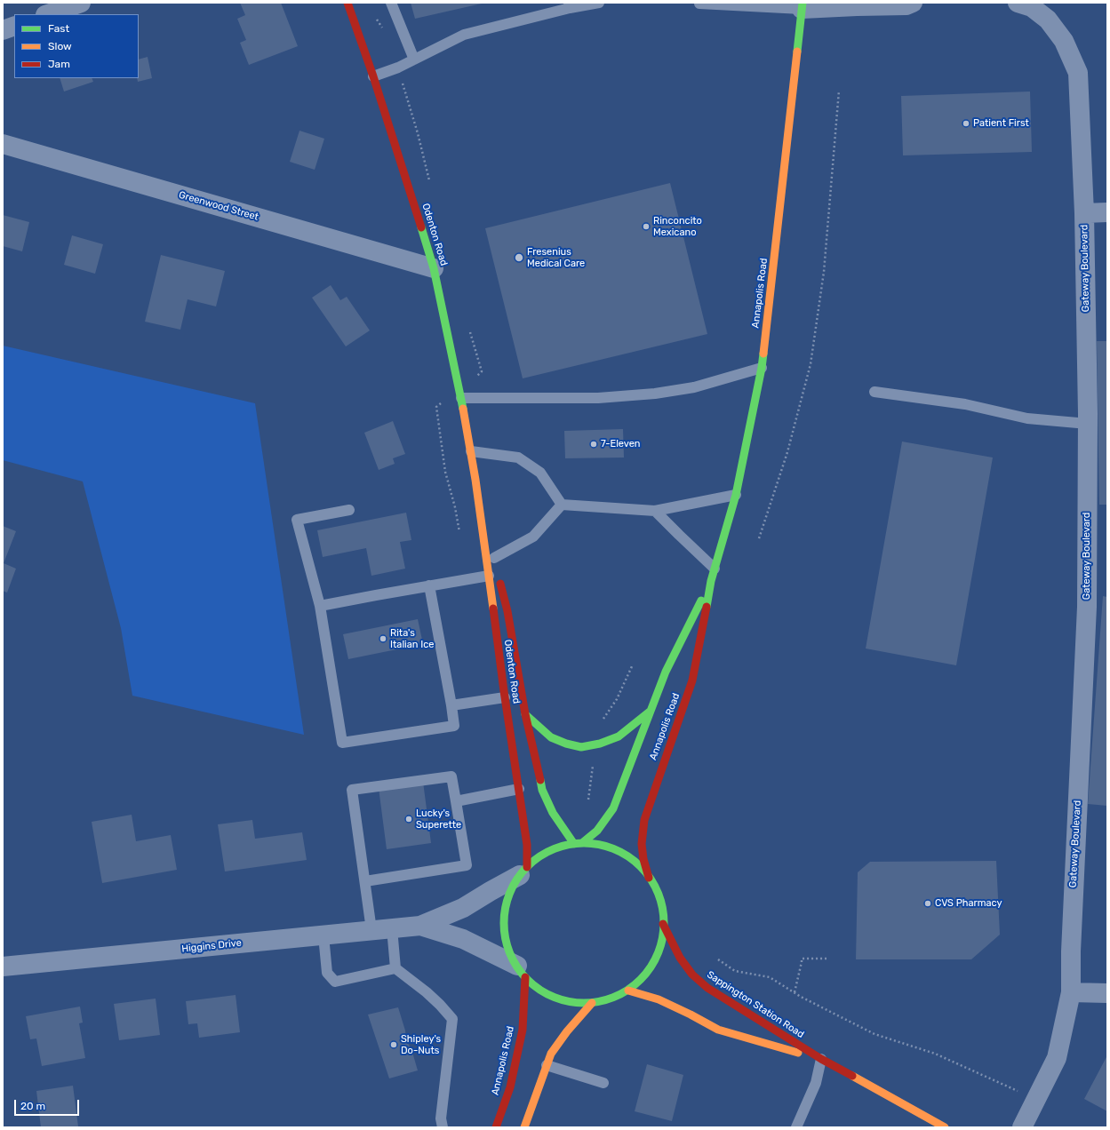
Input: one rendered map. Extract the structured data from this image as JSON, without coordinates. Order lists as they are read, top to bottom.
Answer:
{
  "streets": {
    "main road": ["Odenton Road", "Annapolis Road", "Sappington Station Road"],
    "street": ["Greenwood Street", "Gateway Boulevard", "Higgins Drive"]
  },
  "crossings": [
    ["Greenwood Street", "Odenton Road"],
    ["Odenton Road", "Annapolis Road"],
    ["Odenton Road", "Higgins Drive"],
    ["Annapolis Road", "Higgins Drive"]
  ],
  "places": [
    "Patient First",
    "Rinconcito Mexicano",
    "Fresenius Medical Care",
    "7-Eleven",
    "Rita's Italian Ice",
    "Lucky's Superette",
    "CVS Pharmacy",
    "Shipley's Do-Nuts"
  ],
  "legend": ["Fast", "Slow", "Jam"],
  "scale_bar": "20 m"
}
